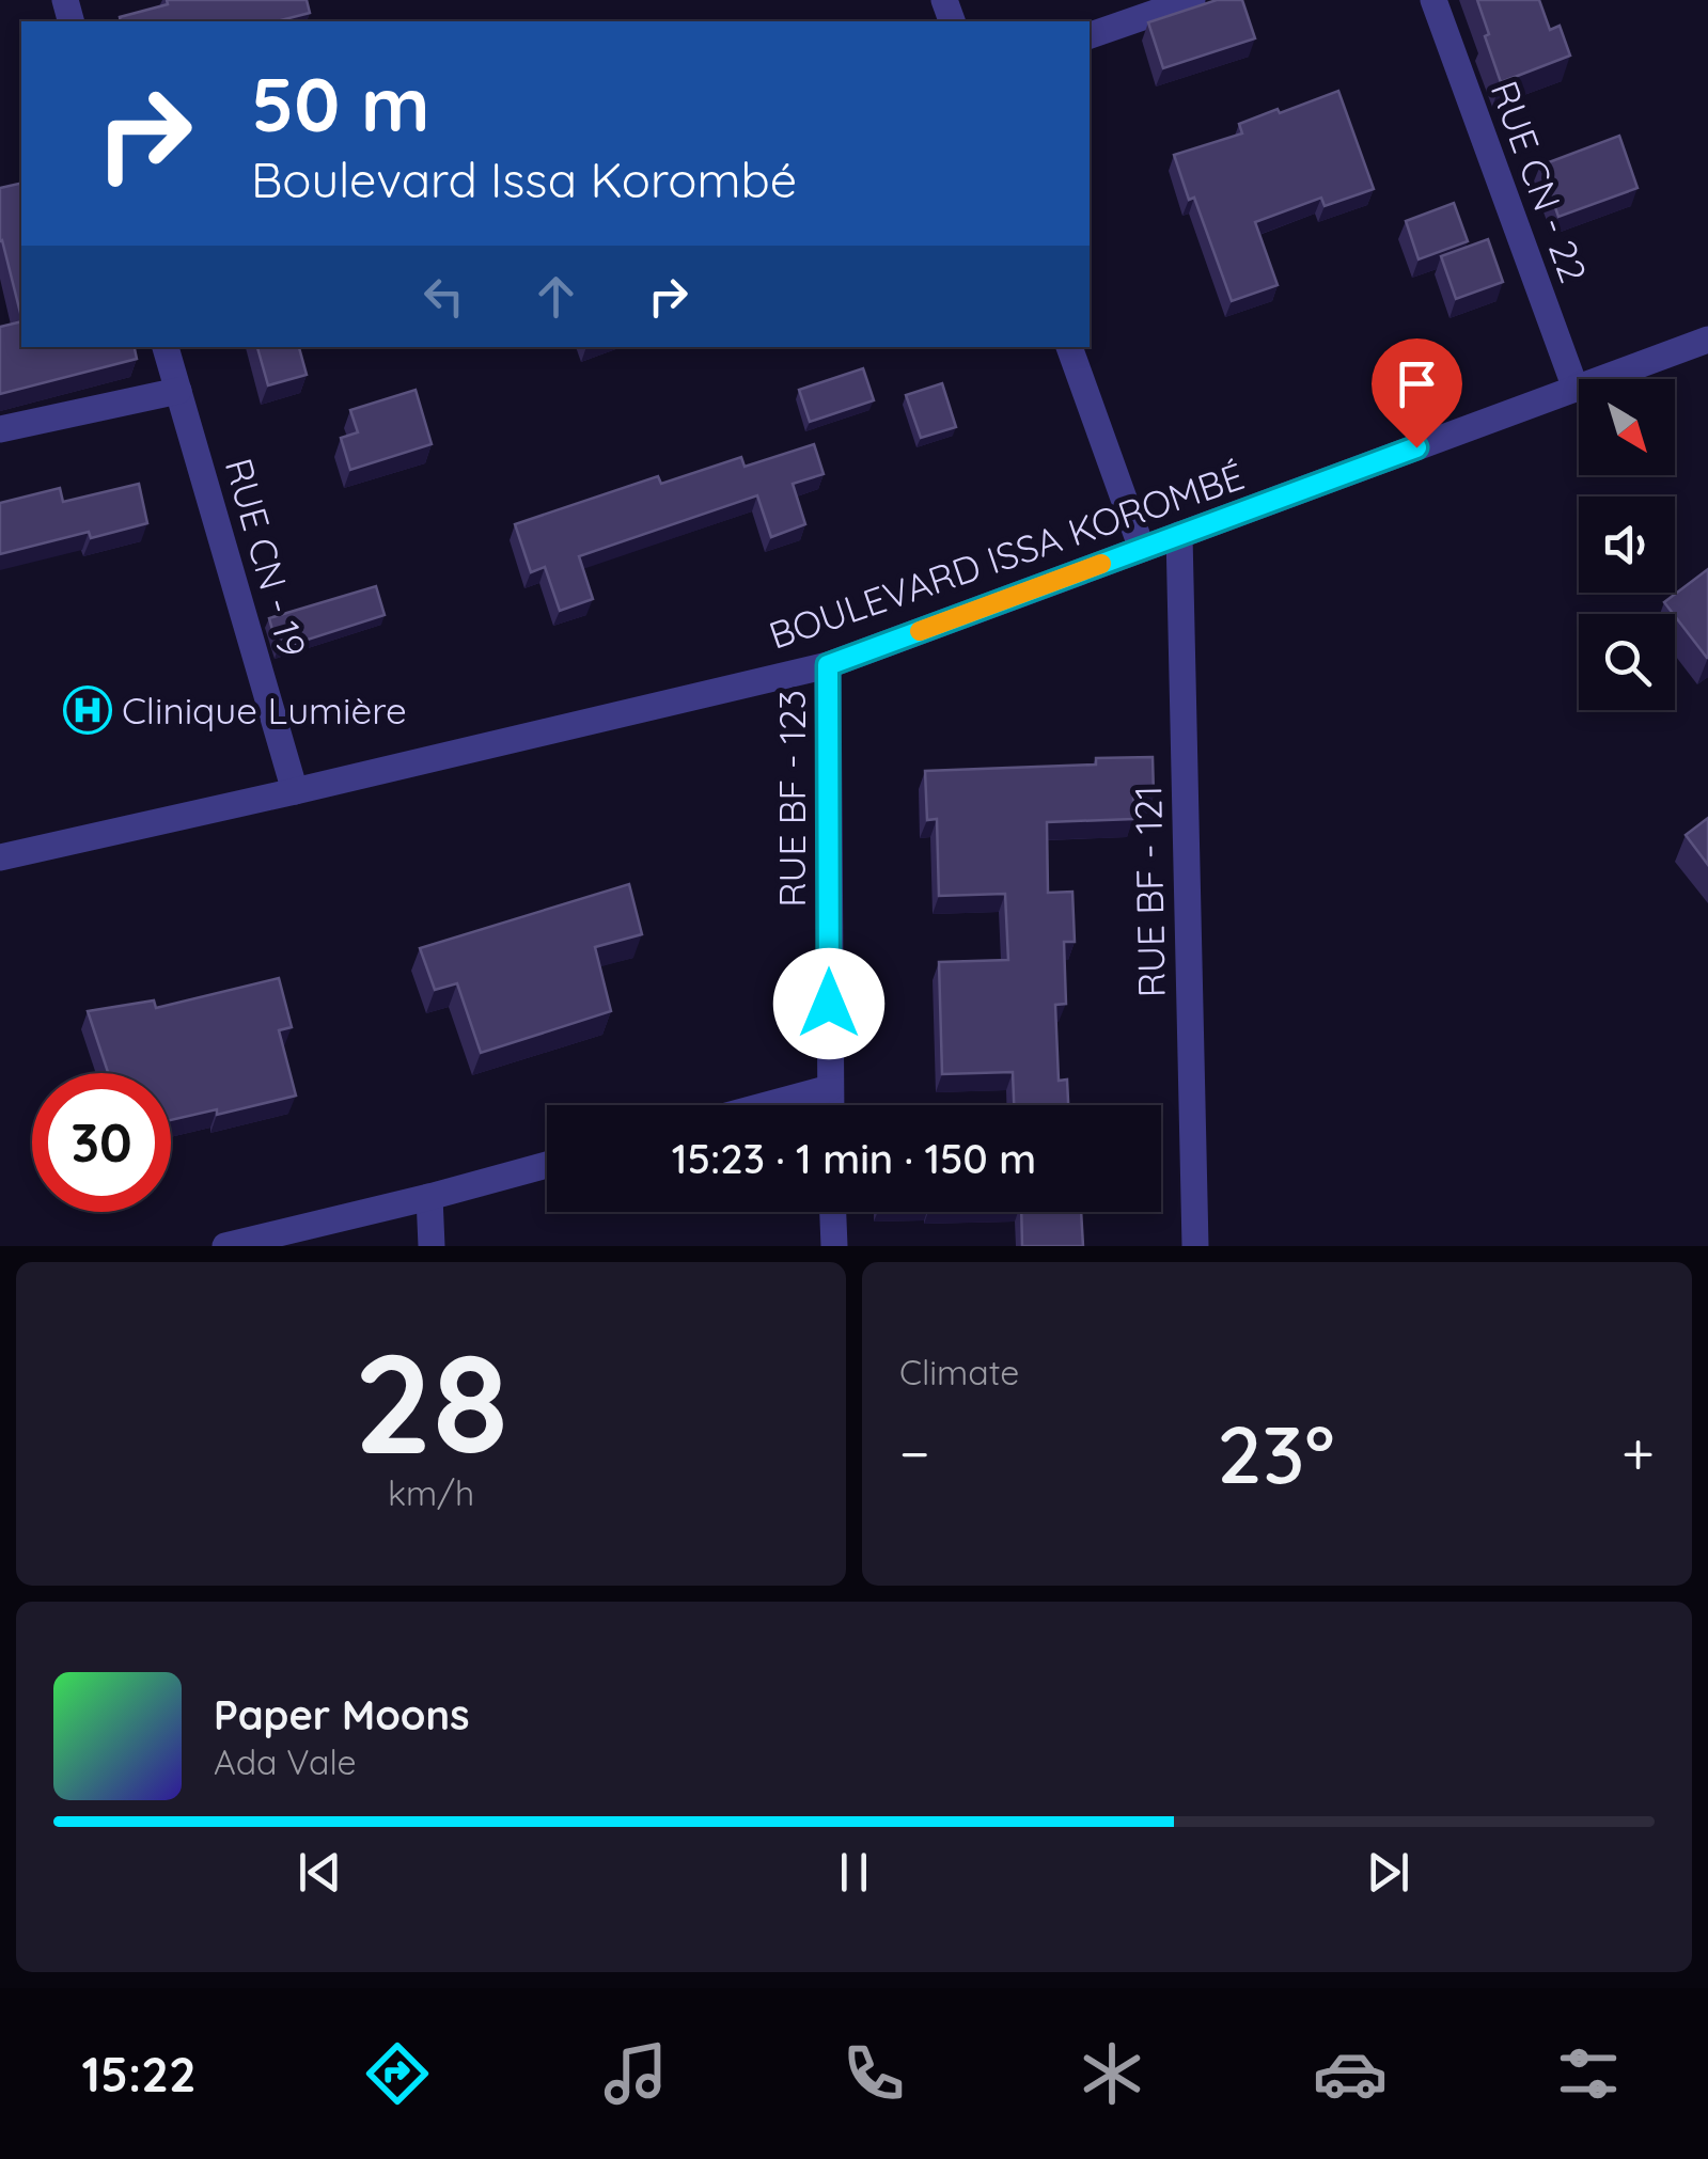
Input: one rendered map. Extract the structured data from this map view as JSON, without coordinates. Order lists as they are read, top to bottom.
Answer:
{
  "streets": {
    "street": [
      "RUE CN - 22",
      "BOULEVARD ISSA KOROMBÉ",
      "RUE CN - 19",
      "RUE BF - 123",
      "RUE BF - 121"
    ]
  },
  "crossings": [
    ["RUE CN - 22", "BOULEVARD ISSA KOROMBÉ"],
    ["BOULEVARD ISSA KOROMBÉ", "RUE CN - 19"],
    ["BOULEVARD ISSA KOROMBÉ", "RUE BF - 123"],
    ["BOULEVARD ISSA KOROMBÉ", "RUE BF - 121"]
  ],
  "places": {
    "hospital": ["Clinique Lumière"]
  },
  "north": "bottom right",
  "page": {
    "turn": ["50 m", "Boulevard Issa Korombé"],
    "limit": "30",
    "trip": "15:23 · 1 min · 150 m",
    "tile": [
      ["28", "km/h"],
      "Climate"
    ],
    "heat": ["−", "23°", "+"],
    "song": ["Paper Moons", "Ada Vale"],
    "tabs": "15:22"
  }
}
